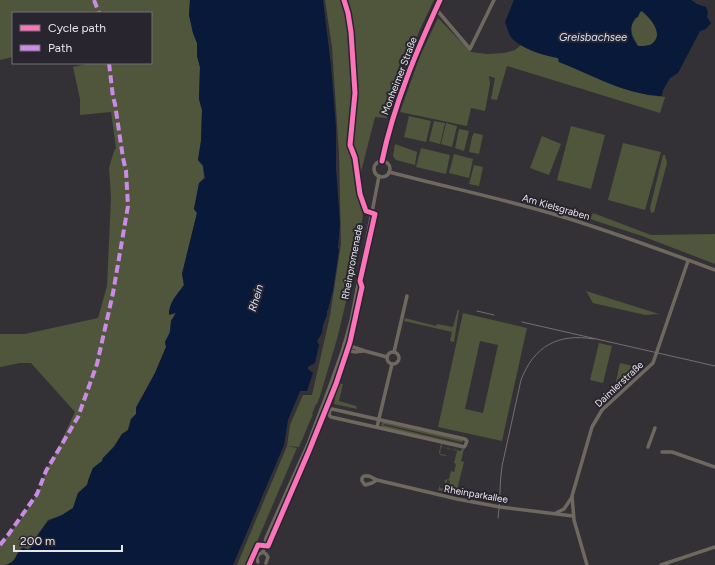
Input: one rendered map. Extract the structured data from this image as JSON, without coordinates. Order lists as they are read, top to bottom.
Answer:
{
  "streets": {
    "street": [
      "Monheimer Straße",
      "Am Kielsgraben",
      "Rheinpromenade",
      "Daimlerstraße",
      "Rheinparkallee"
    ]
  },
  "crossings": [
    ["Monheimer Straße", "Am Kielsgraben"],
    ["Monheimer Straße", "Rheinpromenade"],
    ["Am Kielsgraben", "Rheinpromenade"],
    ["Am Kielsgraben", "Daimlerstraße"],
    ["Daimlerstraße", "Rheinparkallee"]
  ],
  "water": ["Greisbachsee", "Rhein"],
  "legend": ["Cycle path", "Path"],
  "scale_bar": "200 m"
}
